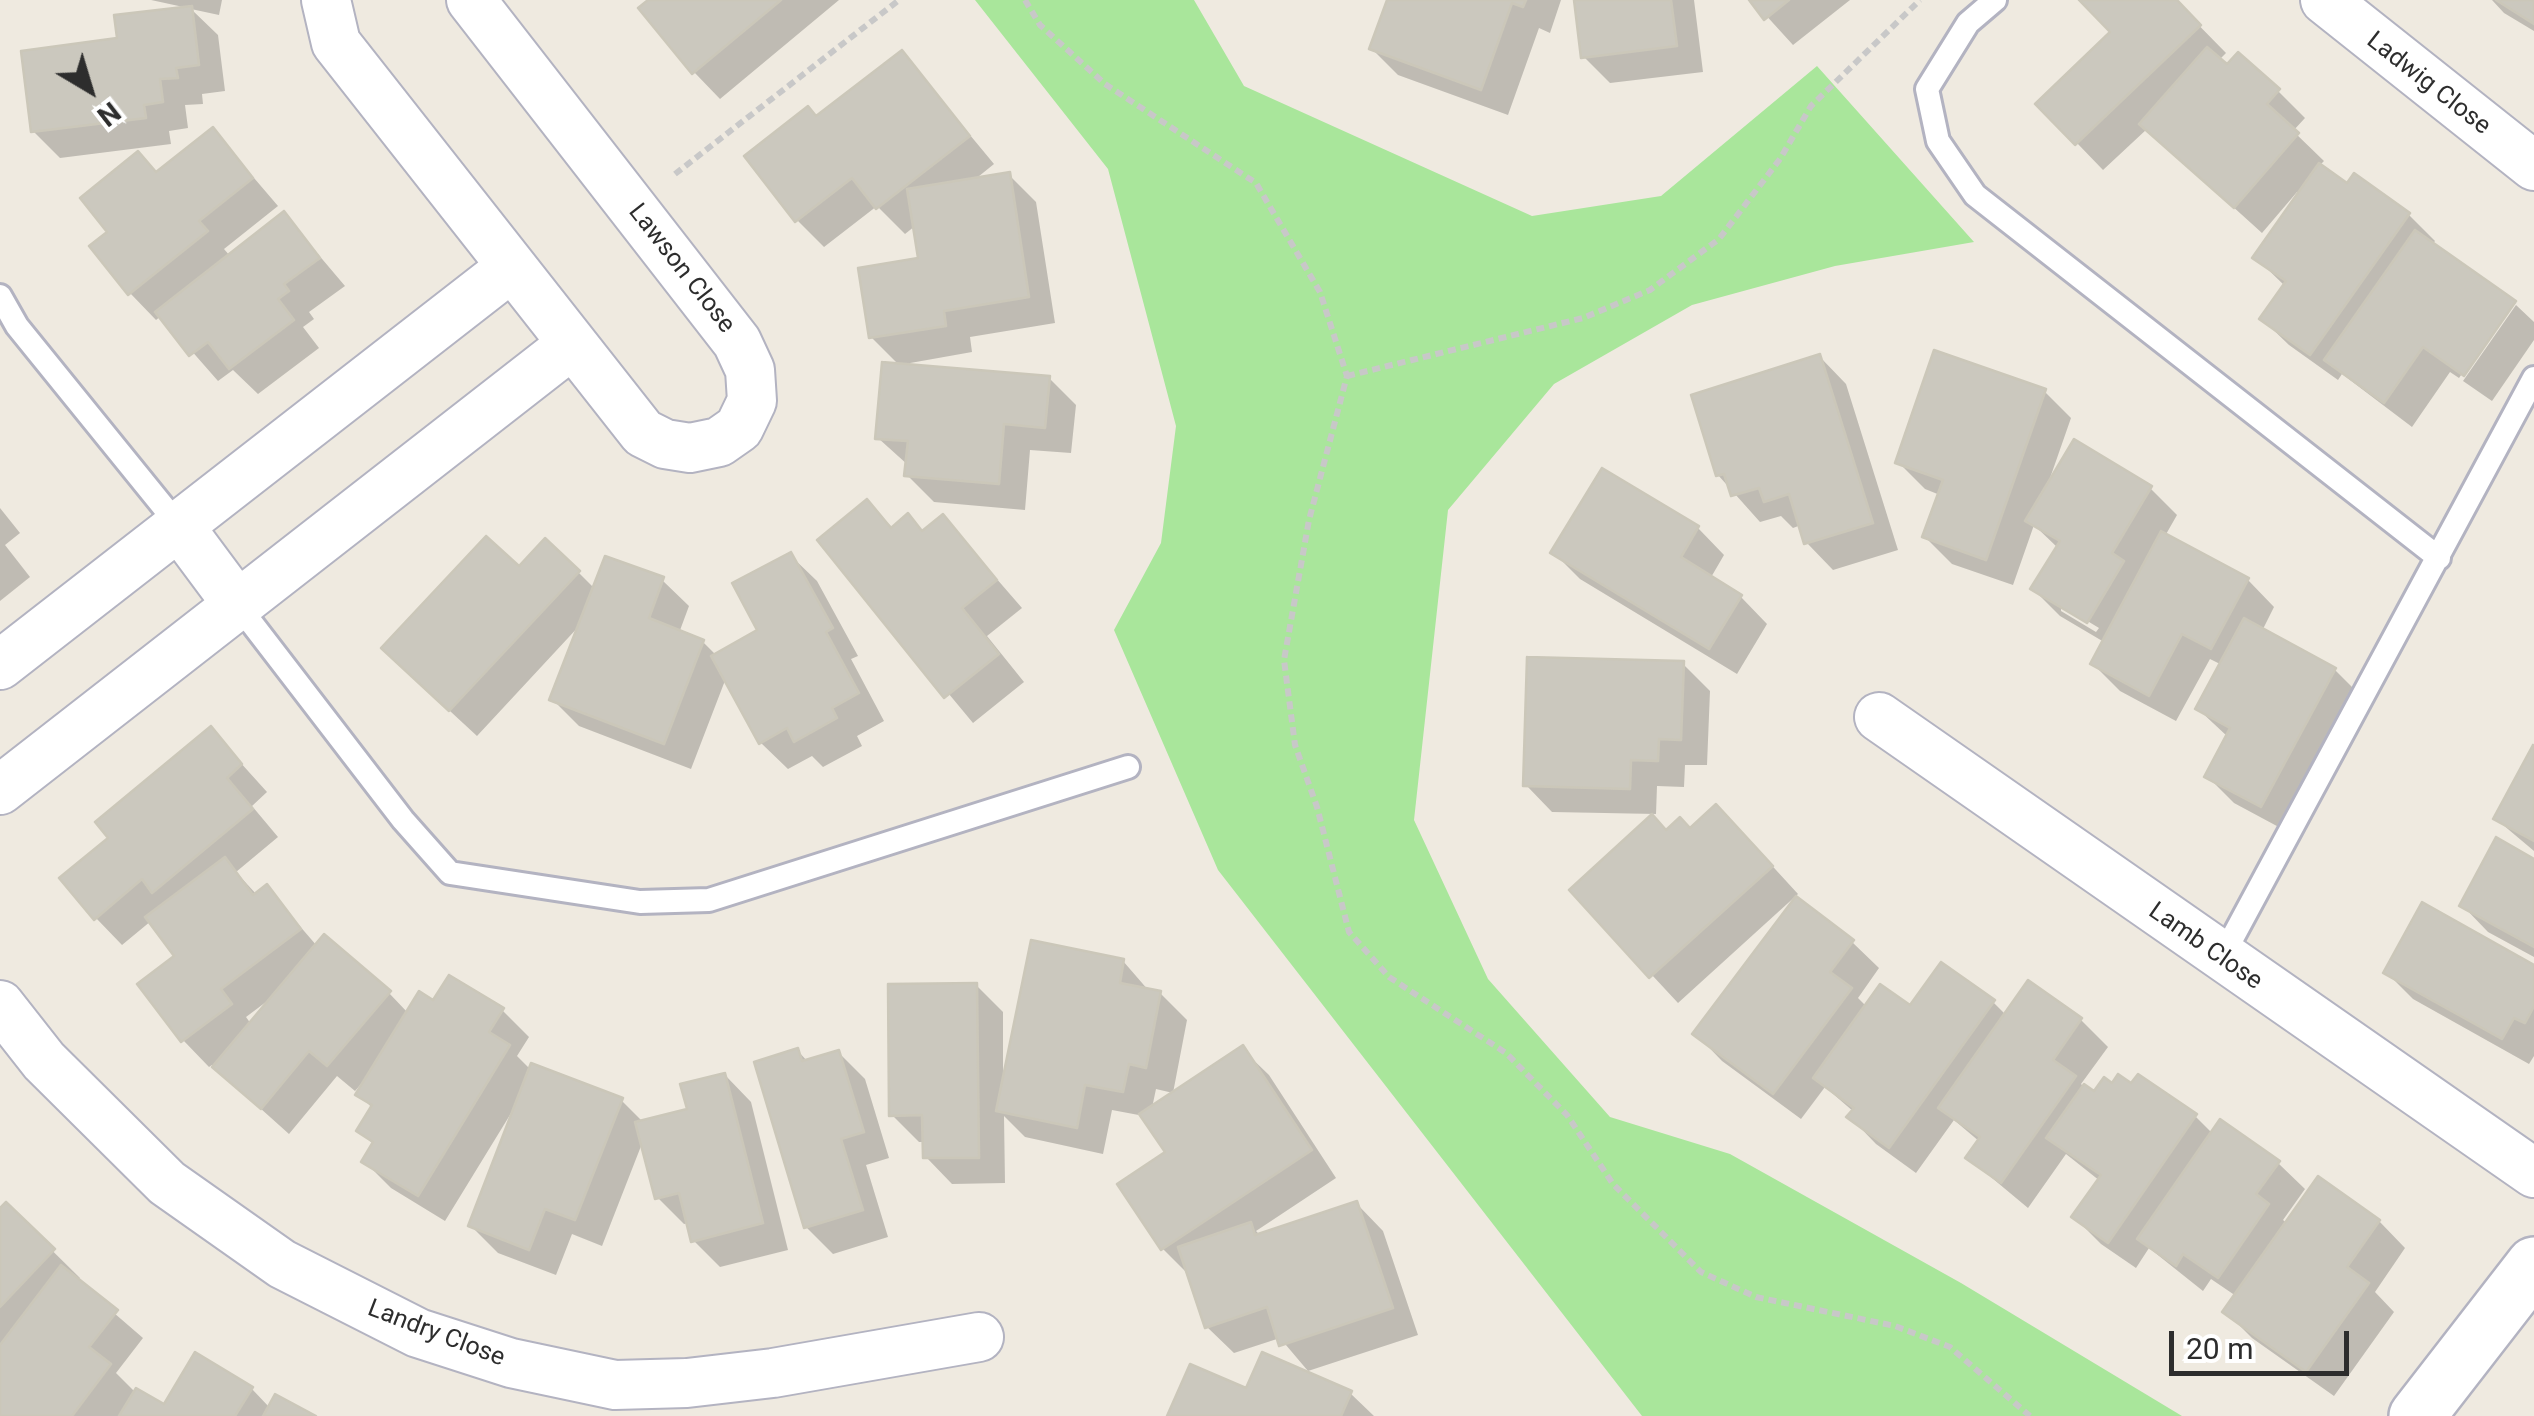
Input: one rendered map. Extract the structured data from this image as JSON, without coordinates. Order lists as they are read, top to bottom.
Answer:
{
  "streets": {
    "street": [
      "Ladwig Close",
      "Lawson Close",
      "Lamb Close",
      "Landry Close"
    ]
  },
  "scale_bar": "20 m",
  "north": "bottom right"
}
